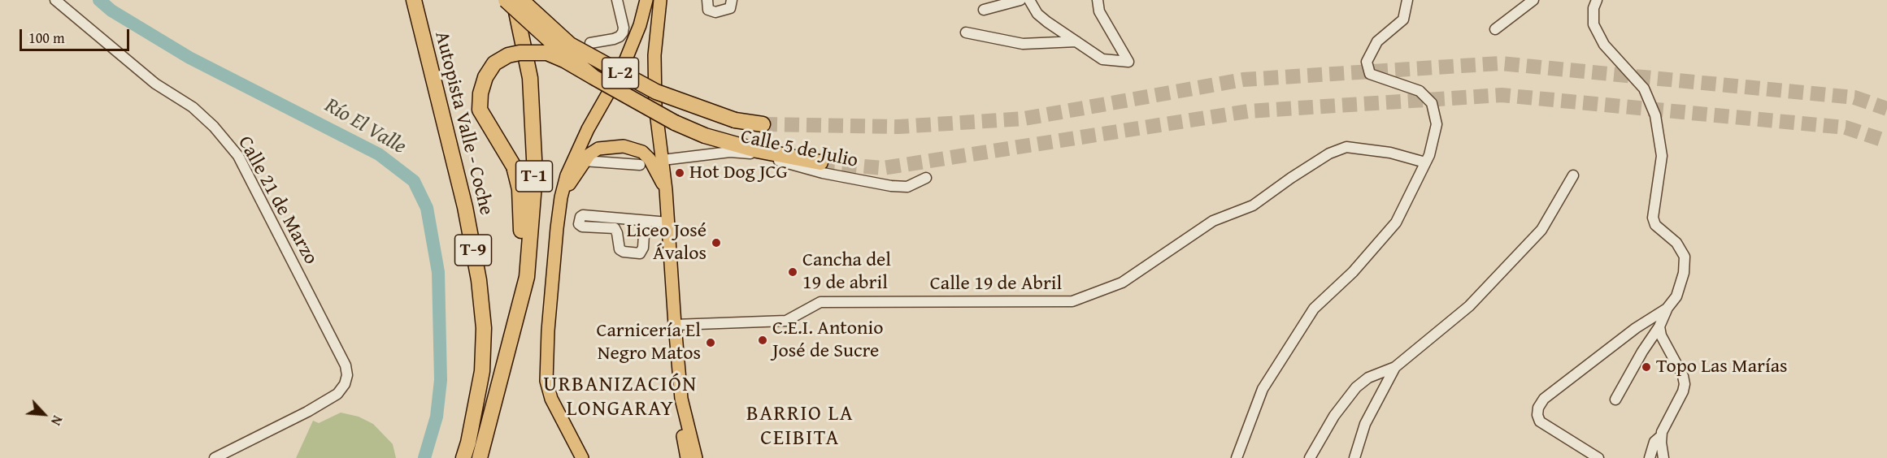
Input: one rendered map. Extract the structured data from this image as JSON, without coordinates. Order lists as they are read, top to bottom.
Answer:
{
  "streets": {
    "highway": [
      "L-2",
      "Autopista Valle - Coche",
      "T-1",
      "T-9"
    ],
    "street": ["Calle 5 de Julio", "Calle 21 de Marzo", "Calle 19 de Abril"]
  },
  "districts": ["URBANIZACIÓN LONGARAY", "BARRIO LA CEIBITA"],
  "water": ["Río El Valle"],
  "places": [
    "Hot Dog JCG",
    "Liceo José Ávalos",
    "Cancha del 19 de abril",
    "C.E.I. Antonio José de Sucre",
    "Carnicería El Negro Matos",
    "Topo Las Marías"
  ],
  "scale_bar": "100 m",
  "north": "bottom right"
}
